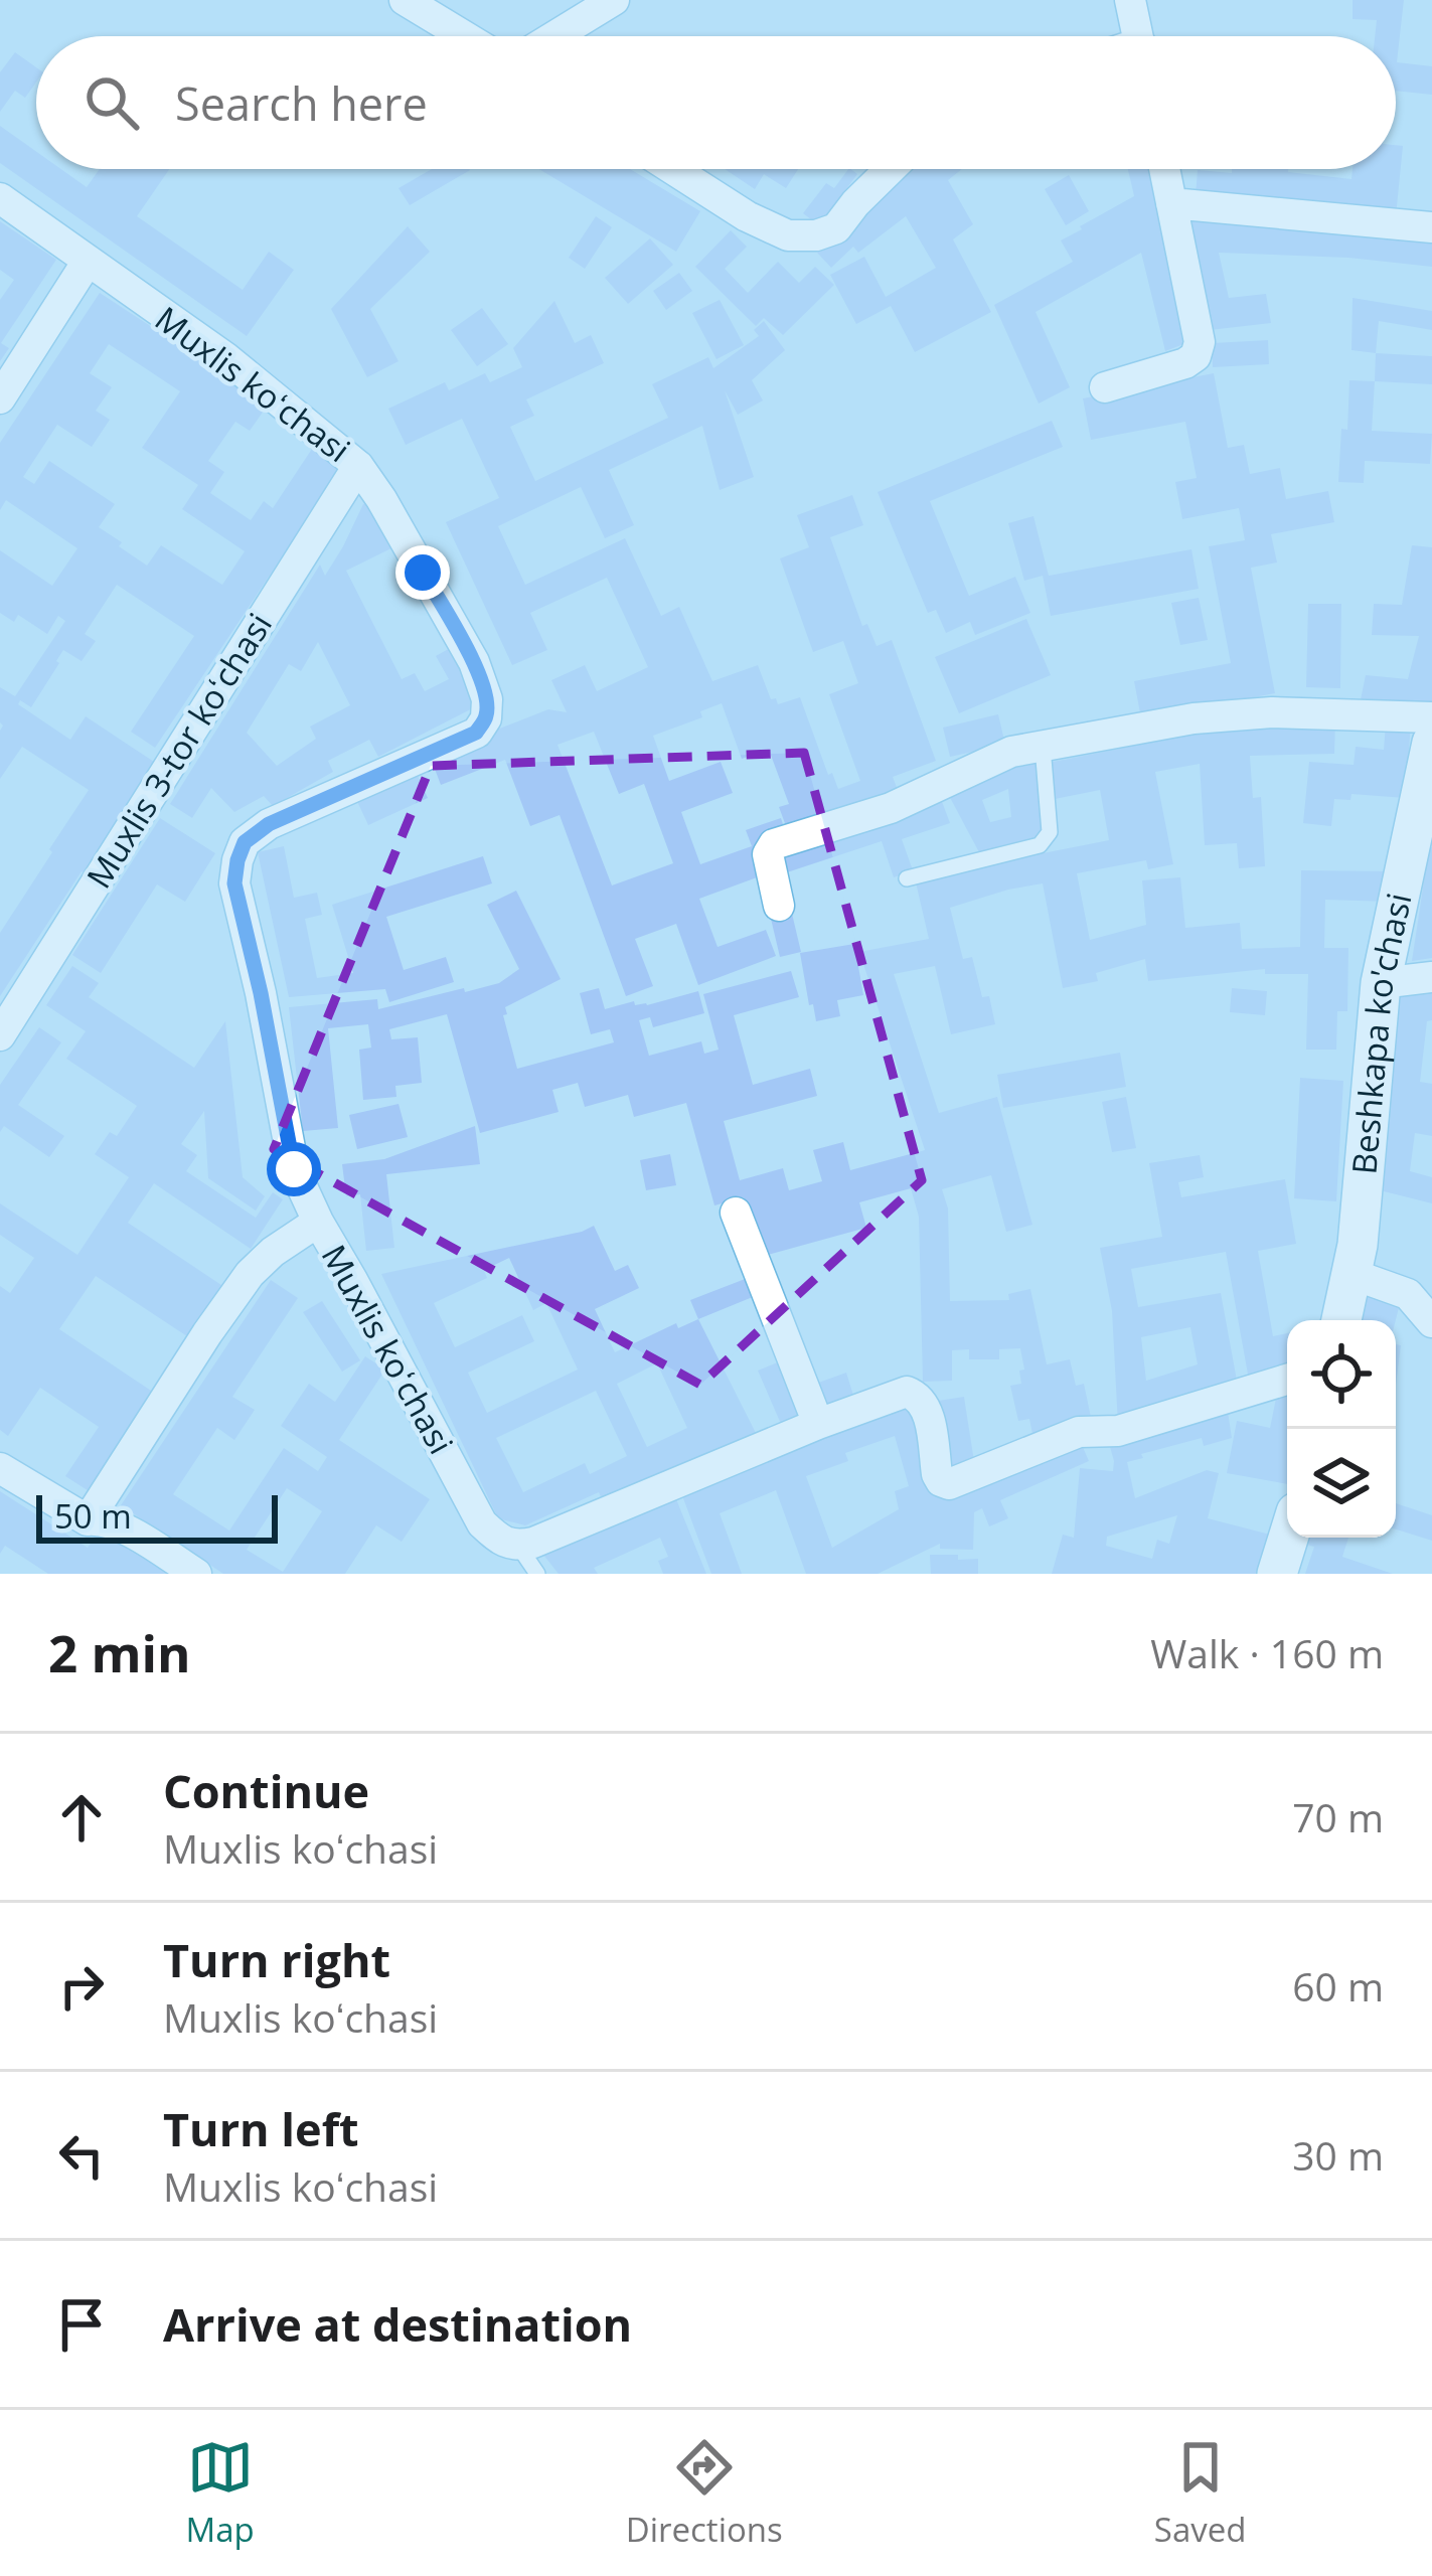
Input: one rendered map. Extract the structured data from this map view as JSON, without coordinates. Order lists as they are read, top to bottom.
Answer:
{
  "streets": {
    "street": ["Muxlis koʻchasi", "Muxlis 3-tor koʻchasi", "Beshkapa ko'chasi"]
  },
  "crossings": [
    ["Muxlis koʻchasi", "Muxlis 3-tor koʻchasi"]
  ],
  "scale_bar": "50 m",
  "page": {
    "search": "Search here",
    "scale": "50 m",
    "heading": ["2 min", "Walk · 160 m"],
    "list": [
      ["Continue", "Muxlis koʻchasi", "70 m"],
      ["Turn right", "Muxlis koʻchasi", "60 m"],
      ["Turn left", "Muxlis koʻchasi", "30 m"],
      "Arrive at destination"
    ],
    "nav": ["Map", "Directions", "Saved"]
  }
}
